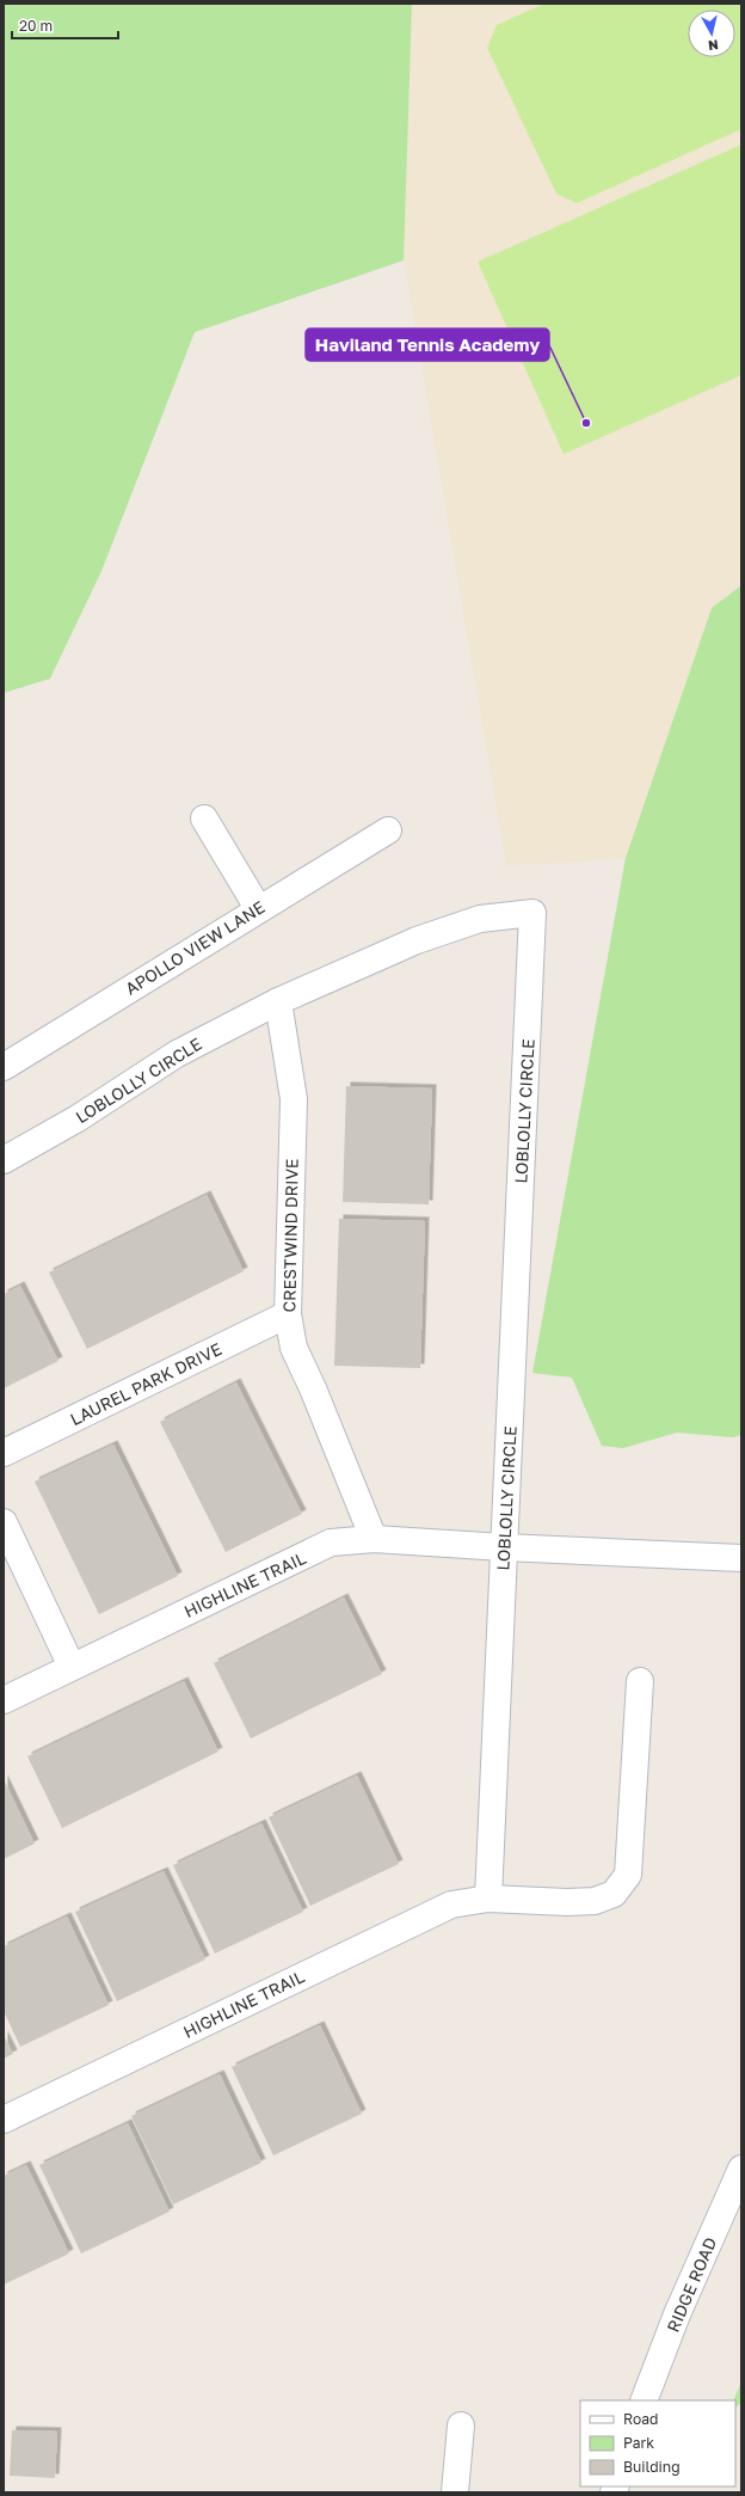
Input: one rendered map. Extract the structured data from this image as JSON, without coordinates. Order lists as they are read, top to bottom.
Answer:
{
  "streets": {
    "street": [
      "APOLLO VIEW LANE",
      "LOBLOLLY CIRCLE",
      "CRESTWIND DRIVE",
      "LAUREL PARK DRIVE",
      "HIGHLINE TRAIL",
      "RIDGE ROAD"
    ]
  },
  "crossings": [
    ["LOBLOLLY CIRCLE", "CRESTWIND DRIVE"],
    ["LOBLOLLY CIRCLE", "HIGHLINE TRAIL"],
    ["CRESTWIND DRIVE", "LAUREL PARK DRIVE"],
    ["CRESTWIND DRIVE", "HIGHLINE TRAIL"]
  ],
  "places": ["Haviland Tennis Academy"],
  "legend": ["Road", "Park", "Building"],
  "scale_bar": "20 m",
  "north": "bottom"
}
